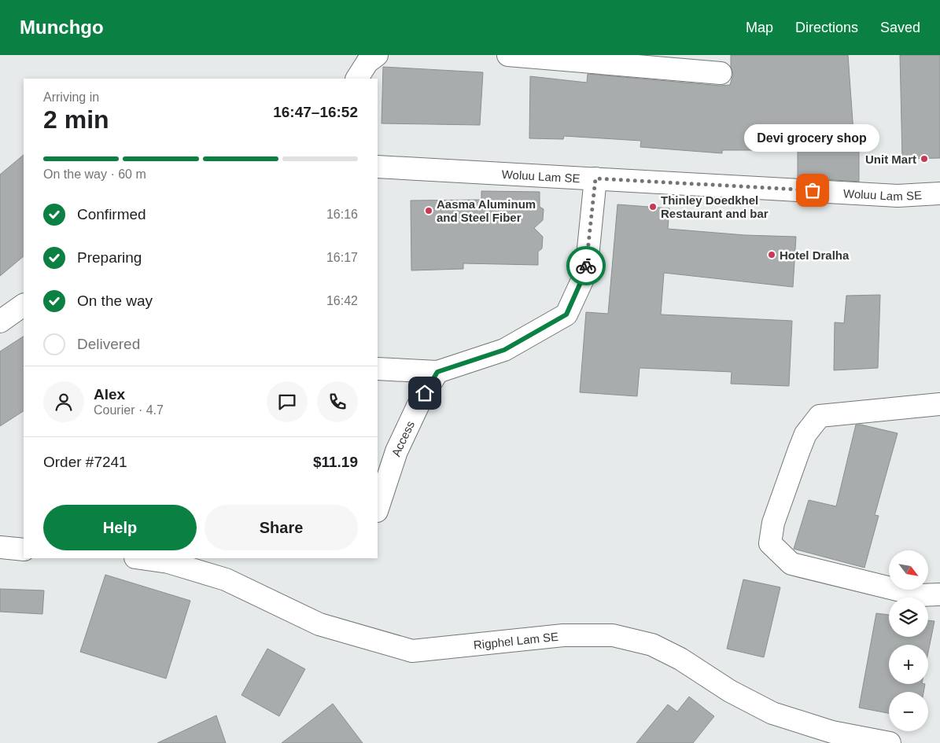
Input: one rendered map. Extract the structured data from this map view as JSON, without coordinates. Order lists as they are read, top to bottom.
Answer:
{
  "streets": {
    "street": ["Woluu Lam SE", "Access", "Rigphel Lam SE"]
  },
  "places": [
    "Unit Mart",
    "Devi grocery shop",
    "Thinley Doedkhel Restaurant and bar",
    "Aasma Aluminum and Steel Fiber",
    "Hotel Dralha"
  ],
  "north": "bottom right",
  "page": {
    "header": "Munchgo",
    "nav": ["Map", "Directions", "Saved"],
    "heading": ["2 min", "Arriving in", "16:47–16:52"],
    "panel": [
      "Alex",
      "Courier · 4.7",
      "Order #7241",
      "$11.19"
    ],
    "bubble": "Devi grocery shop",
    "bar": "On the way · 60 m",
    "list": [
      ["Confirmed", "16:16"],
      ["Preparing", "16:17"],
      ["On the way", "16:42"],
      "Delivered"
    ],
    "buttons": ["Help", "Share"],
    "map_buttons": ["+", "−"]
  }
}
